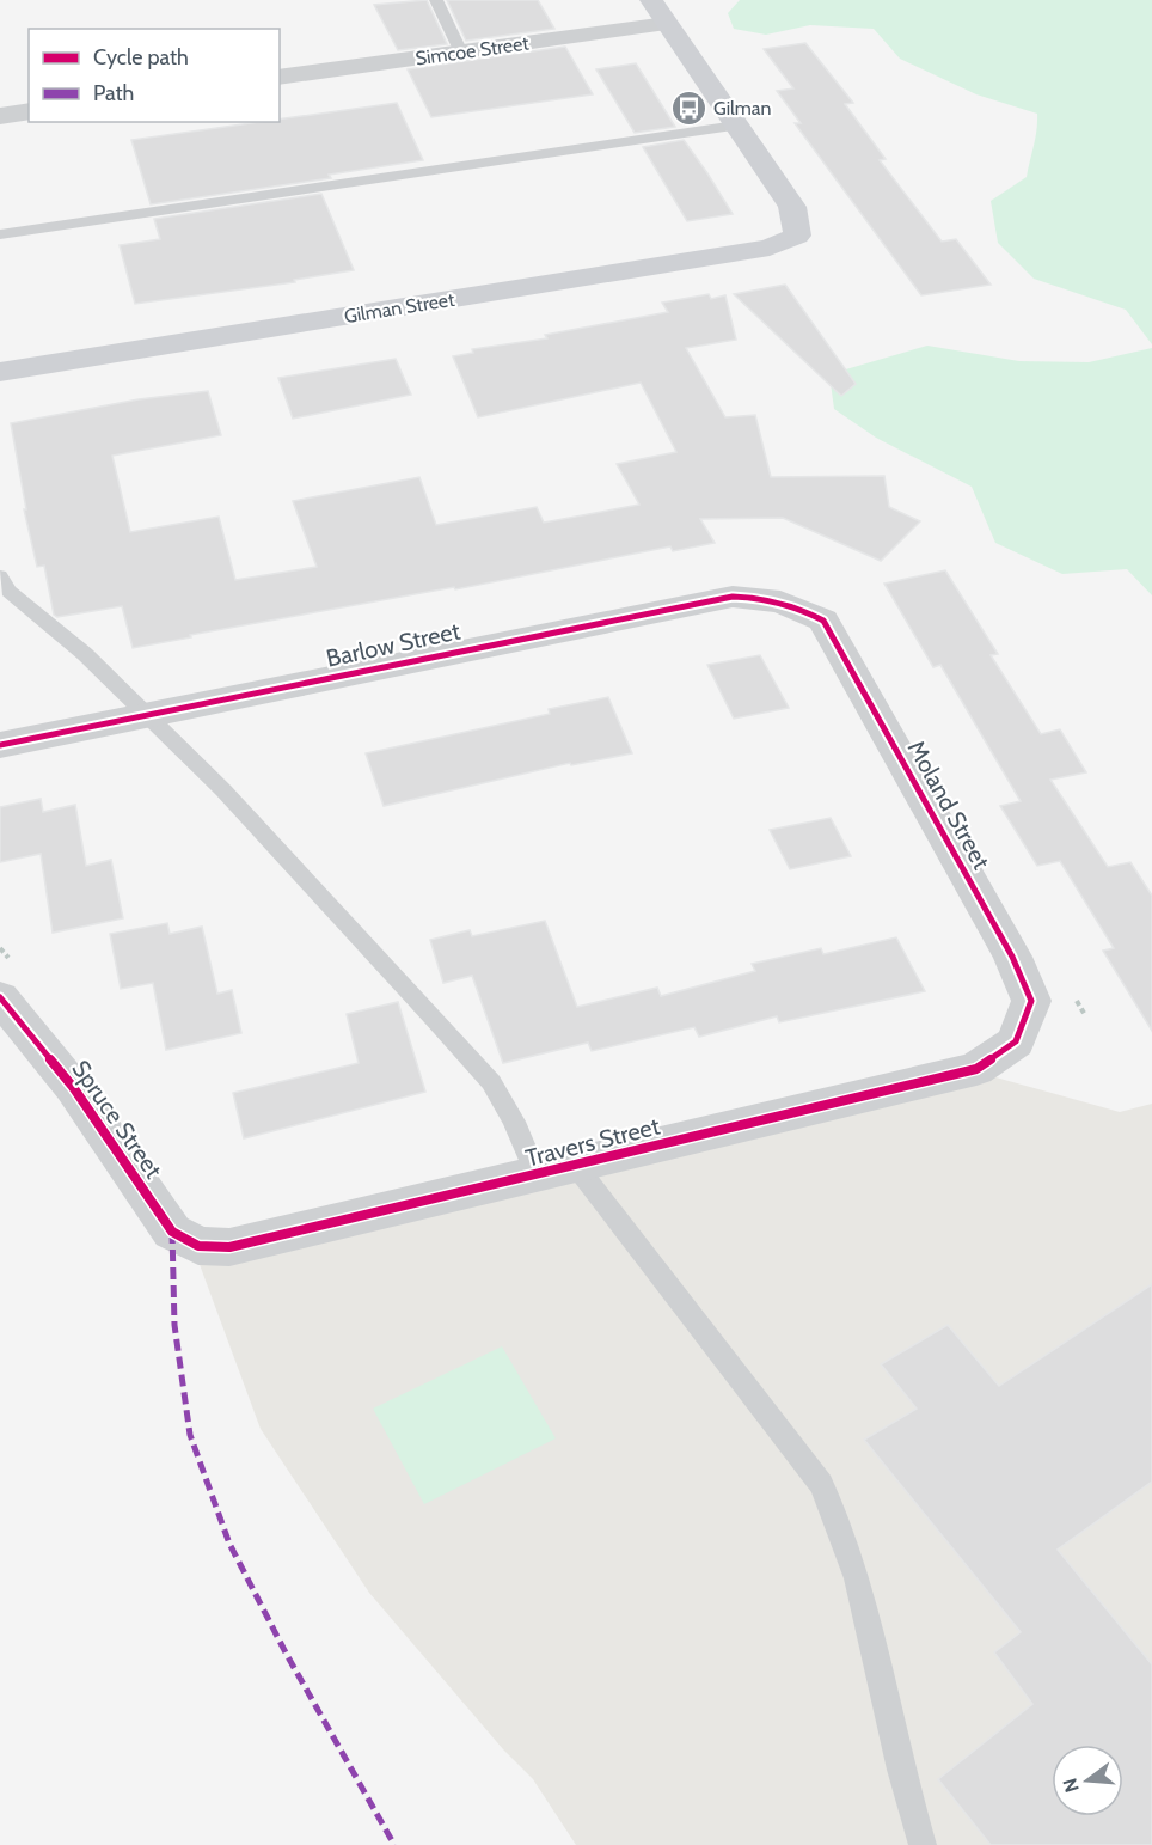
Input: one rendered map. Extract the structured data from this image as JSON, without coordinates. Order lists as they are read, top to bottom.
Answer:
{
  "streets": {
    "street": [
      "Simcoe Street",
      "Gilman Street",
      "Barlow Street",
      "Moland Street",
      "Spruce Street",
      "Travers Street"
    ]
  },
  "crossings": [
    ["Barlow Street", "Moland Street"],
    ["Moland Street", "Travers Street"],
    ["Spruce Street", "Travers Street"]
  ],
  "places": {
    "bus stop": ["Gilman"]
  },
  "legend": ["Cycle path", "Path"],
  "north": "left"
}
